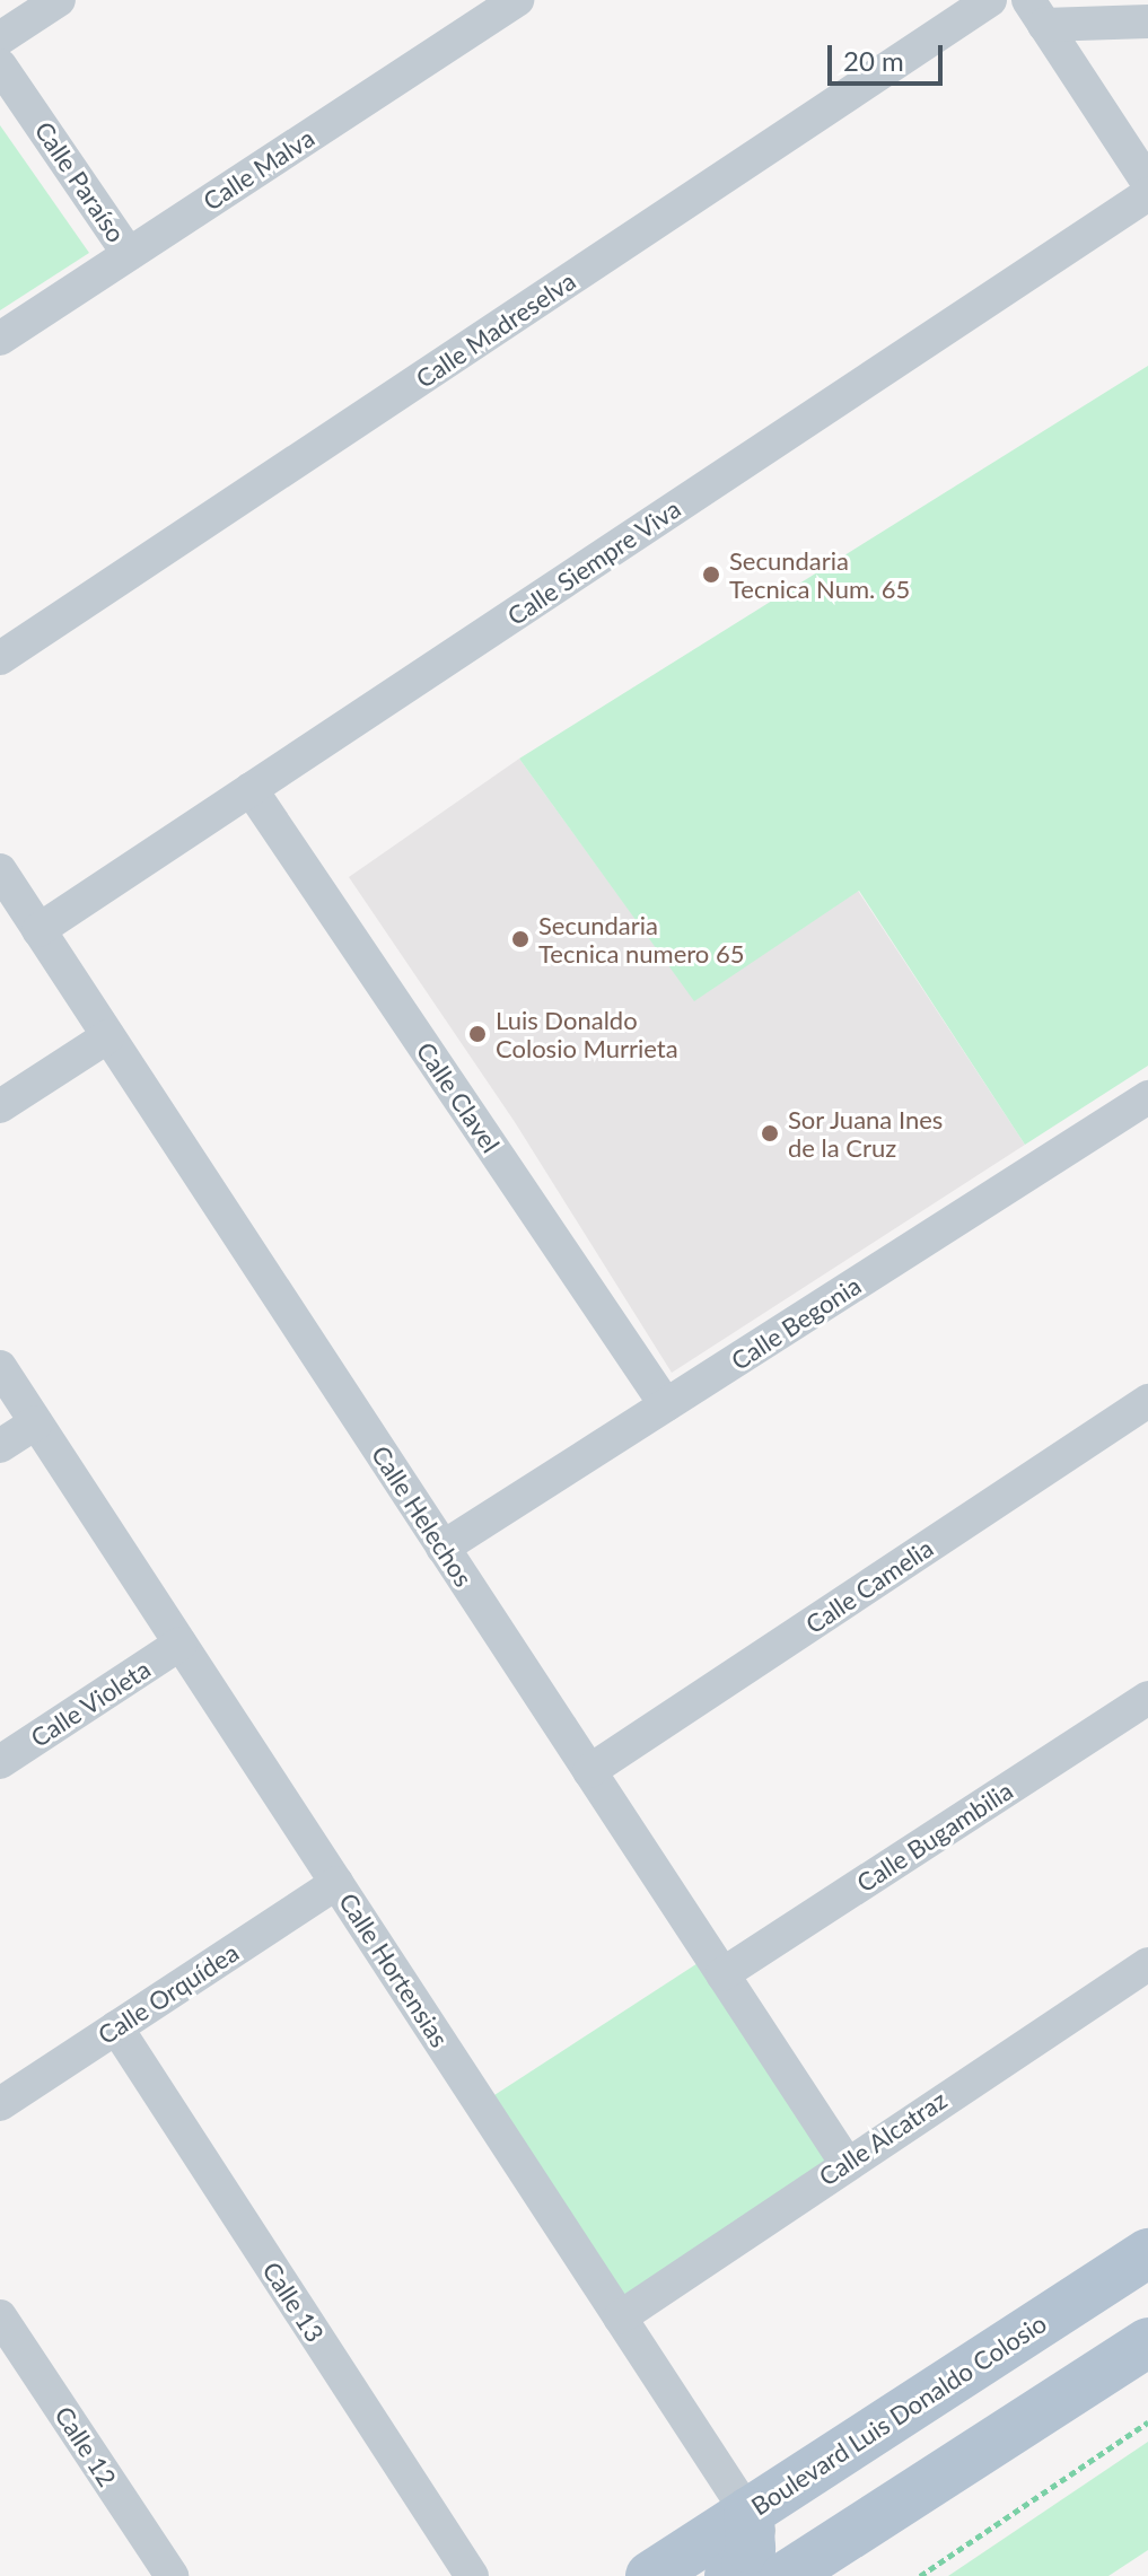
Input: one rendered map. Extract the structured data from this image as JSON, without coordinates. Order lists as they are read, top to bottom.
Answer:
{
  "streets": {
    "main road": ["Boulevard Luis Donaldo Colosio"],
    "street": [
      "Calle Malva",
      "Calle Paraíso",
      "Calle Madreselva",
      "Calle Siempre Viva",
      "Calle Clavel",
      "Calle Begonia",
      "Calle Helechos",
      "Calle Camelia",
      "Calle Violeta",
      "Calle Bugambilia",
      "Calle Hortensias",
      "Calle Orquídea",
      "Calle Alcatraz",
      "Calle 13",
      "Calle 12"
    ]
  },
  "crossings": [
    ["Calle Malva", "Calle Paraíso"],
    ["Calle Siempre Viva", "Calle Clavel"],
    ["Calle Siempre Viva", "Calle Helechos"],
    ["Calle Clavel", "Calle Begonia"],
    ["Calle Begonia", "Calle Helechos"],
    ["Calle Helechos", "Calle Camelia"],
    ["Calle Helechos", "Calle Bugambilia"],
    ["Calle Helechos", "Calle Alcatraz"],
    ["Calle Violeta", "Calle Hortensias"],
    ["Calle Hortensias", "Calle Orquídea"],
    ["Calle Hortensias", "Calle Alcatraz"],
    ["Calle Hortensias", "Boulevard Luis Donaldo Colosio"],
    ["Calle Orquídea", "Calle 13"]
  ],
  "places": [
    "Secundaria Tecnica Num. 65",
    "Secundaria Tecnica numero 65",
    "Luis Donaldo Colosio Murrieta",
    "Sor Juana Ines de la Cruz"
  ],
  "scale_bar": "20 m"
}
